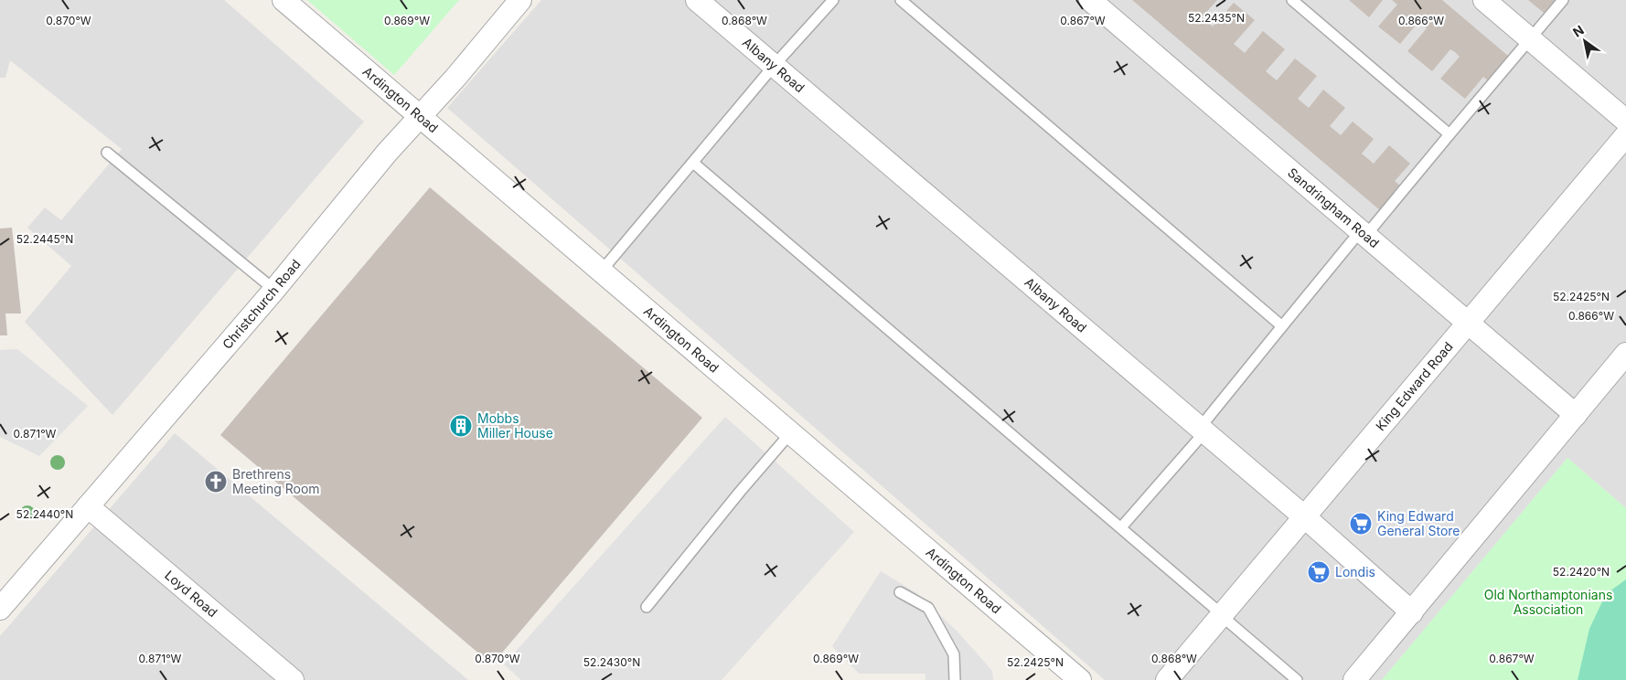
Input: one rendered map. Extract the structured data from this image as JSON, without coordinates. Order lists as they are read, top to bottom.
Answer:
{
  "streets": {
    "street": [
      "Albany Road",
      "Ardington Road",
      "Sandringham Road",
      "Christchurch Road",
      "King Edward Road",
      "Loyd Road"
    ]
  },
  "crossings": [
    ["Albany Road", "King Edward Road"],
    ["Ardington Road", "Christchurch Road"],
    ["Sandringham Road", "King Edward Road"],
    ["Christchurch Road", "Loyd Road"]
  ],
  "parks": ["Old Northamptonians Association"],
  "places": {
    "building": ["Mobbs Miller House"],
    "church": ["Brethrens Meeting Room"],
    "supermarket": ["King Edward General Store", "Londis"]
  },
  "north": "top left",
  "coordinates": [
    "52.2435°N",
    "0.867°W",
    "0.866°W",
    "0.870°W",
    "0.869°W",
    "0.868°W",
    "52.2445°N",
    "52.2425°N",
    "0.871°W",
    "52.2440°N",
    "52.2420°N",
    "52.2430°N"
  ]
}
